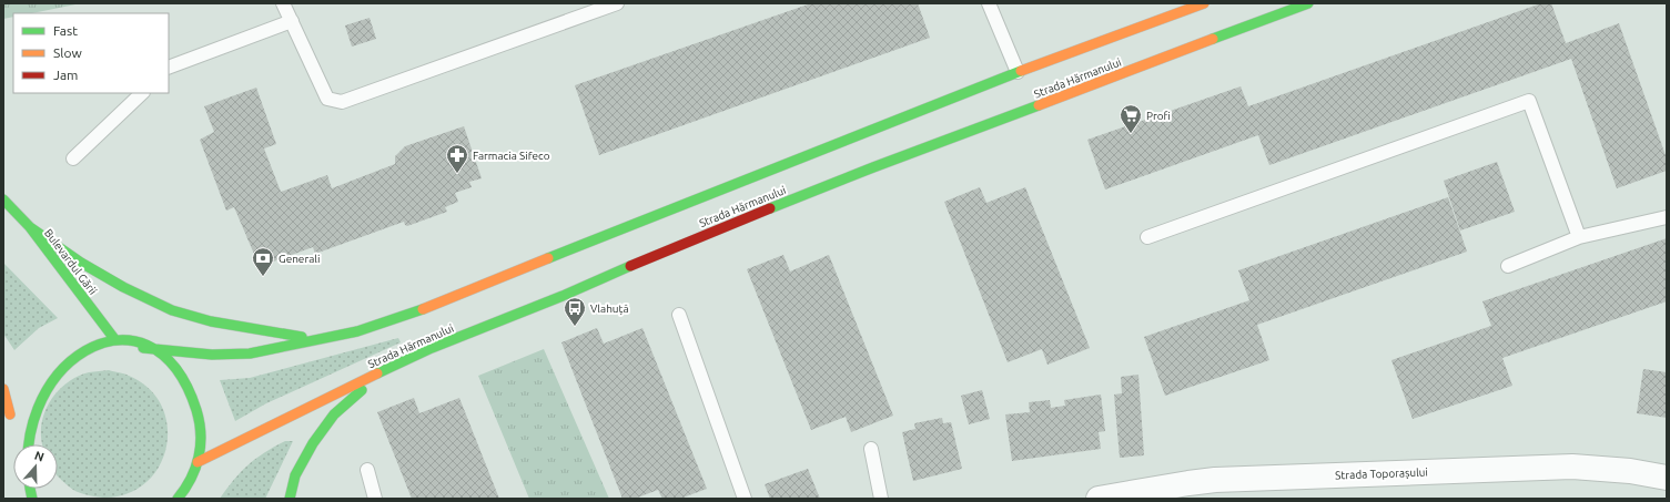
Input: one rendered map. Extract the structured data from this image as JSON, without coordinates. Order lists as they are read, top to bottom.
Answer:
{
  "streets": {
    "main road": ["Strada Hărmanului", "Bulevardul Gării"],
    "street": ["Strada Toporașului"]
  },
  "places": {
    "supermarket": ["Profi"],
    "pharmacy": ["Farmacia Sifeco"],
    "bank": ["Generali"],
    "bus stop": ["Vlahuță"]
  },
  "legend": ["Fast", "Slow", "Jam"],
  "north": "top"
}
